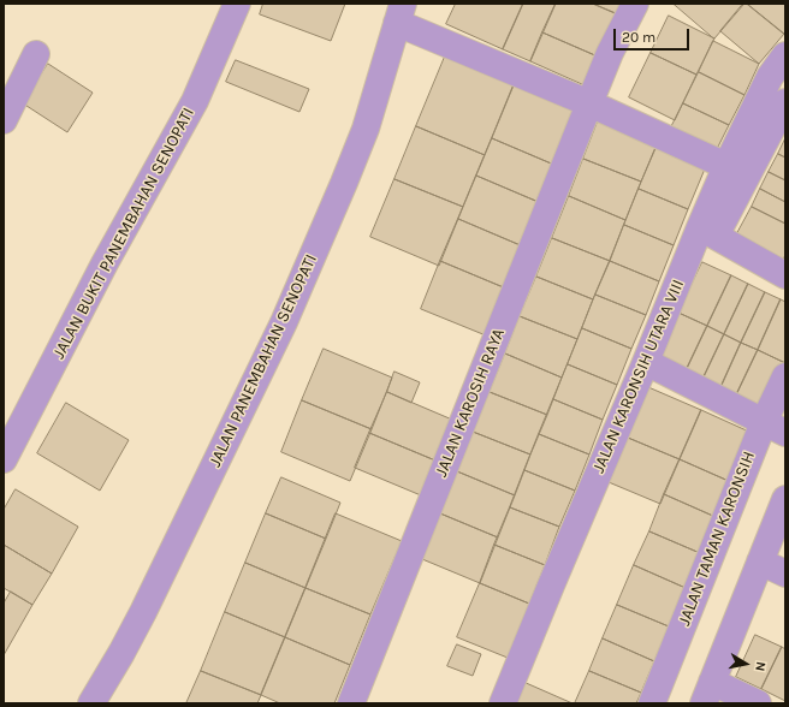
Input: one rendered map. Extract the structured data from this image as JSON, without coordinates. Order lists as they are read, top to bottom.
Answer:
{
  "streets": {
    "street": [
      "JALAN BUKIT PANEMBAHAN SENOPATI",
      "JALAN PANEMBAHAN SENOPATI",
      "JALAN KARONSIH UTARA VIII",
      "JALAN KAROSIH RAYA",
      "JALAN TAMAN KARONSIH"
    ]
  },
  "scale_bar": "20 m",
  "north": "right"
}
